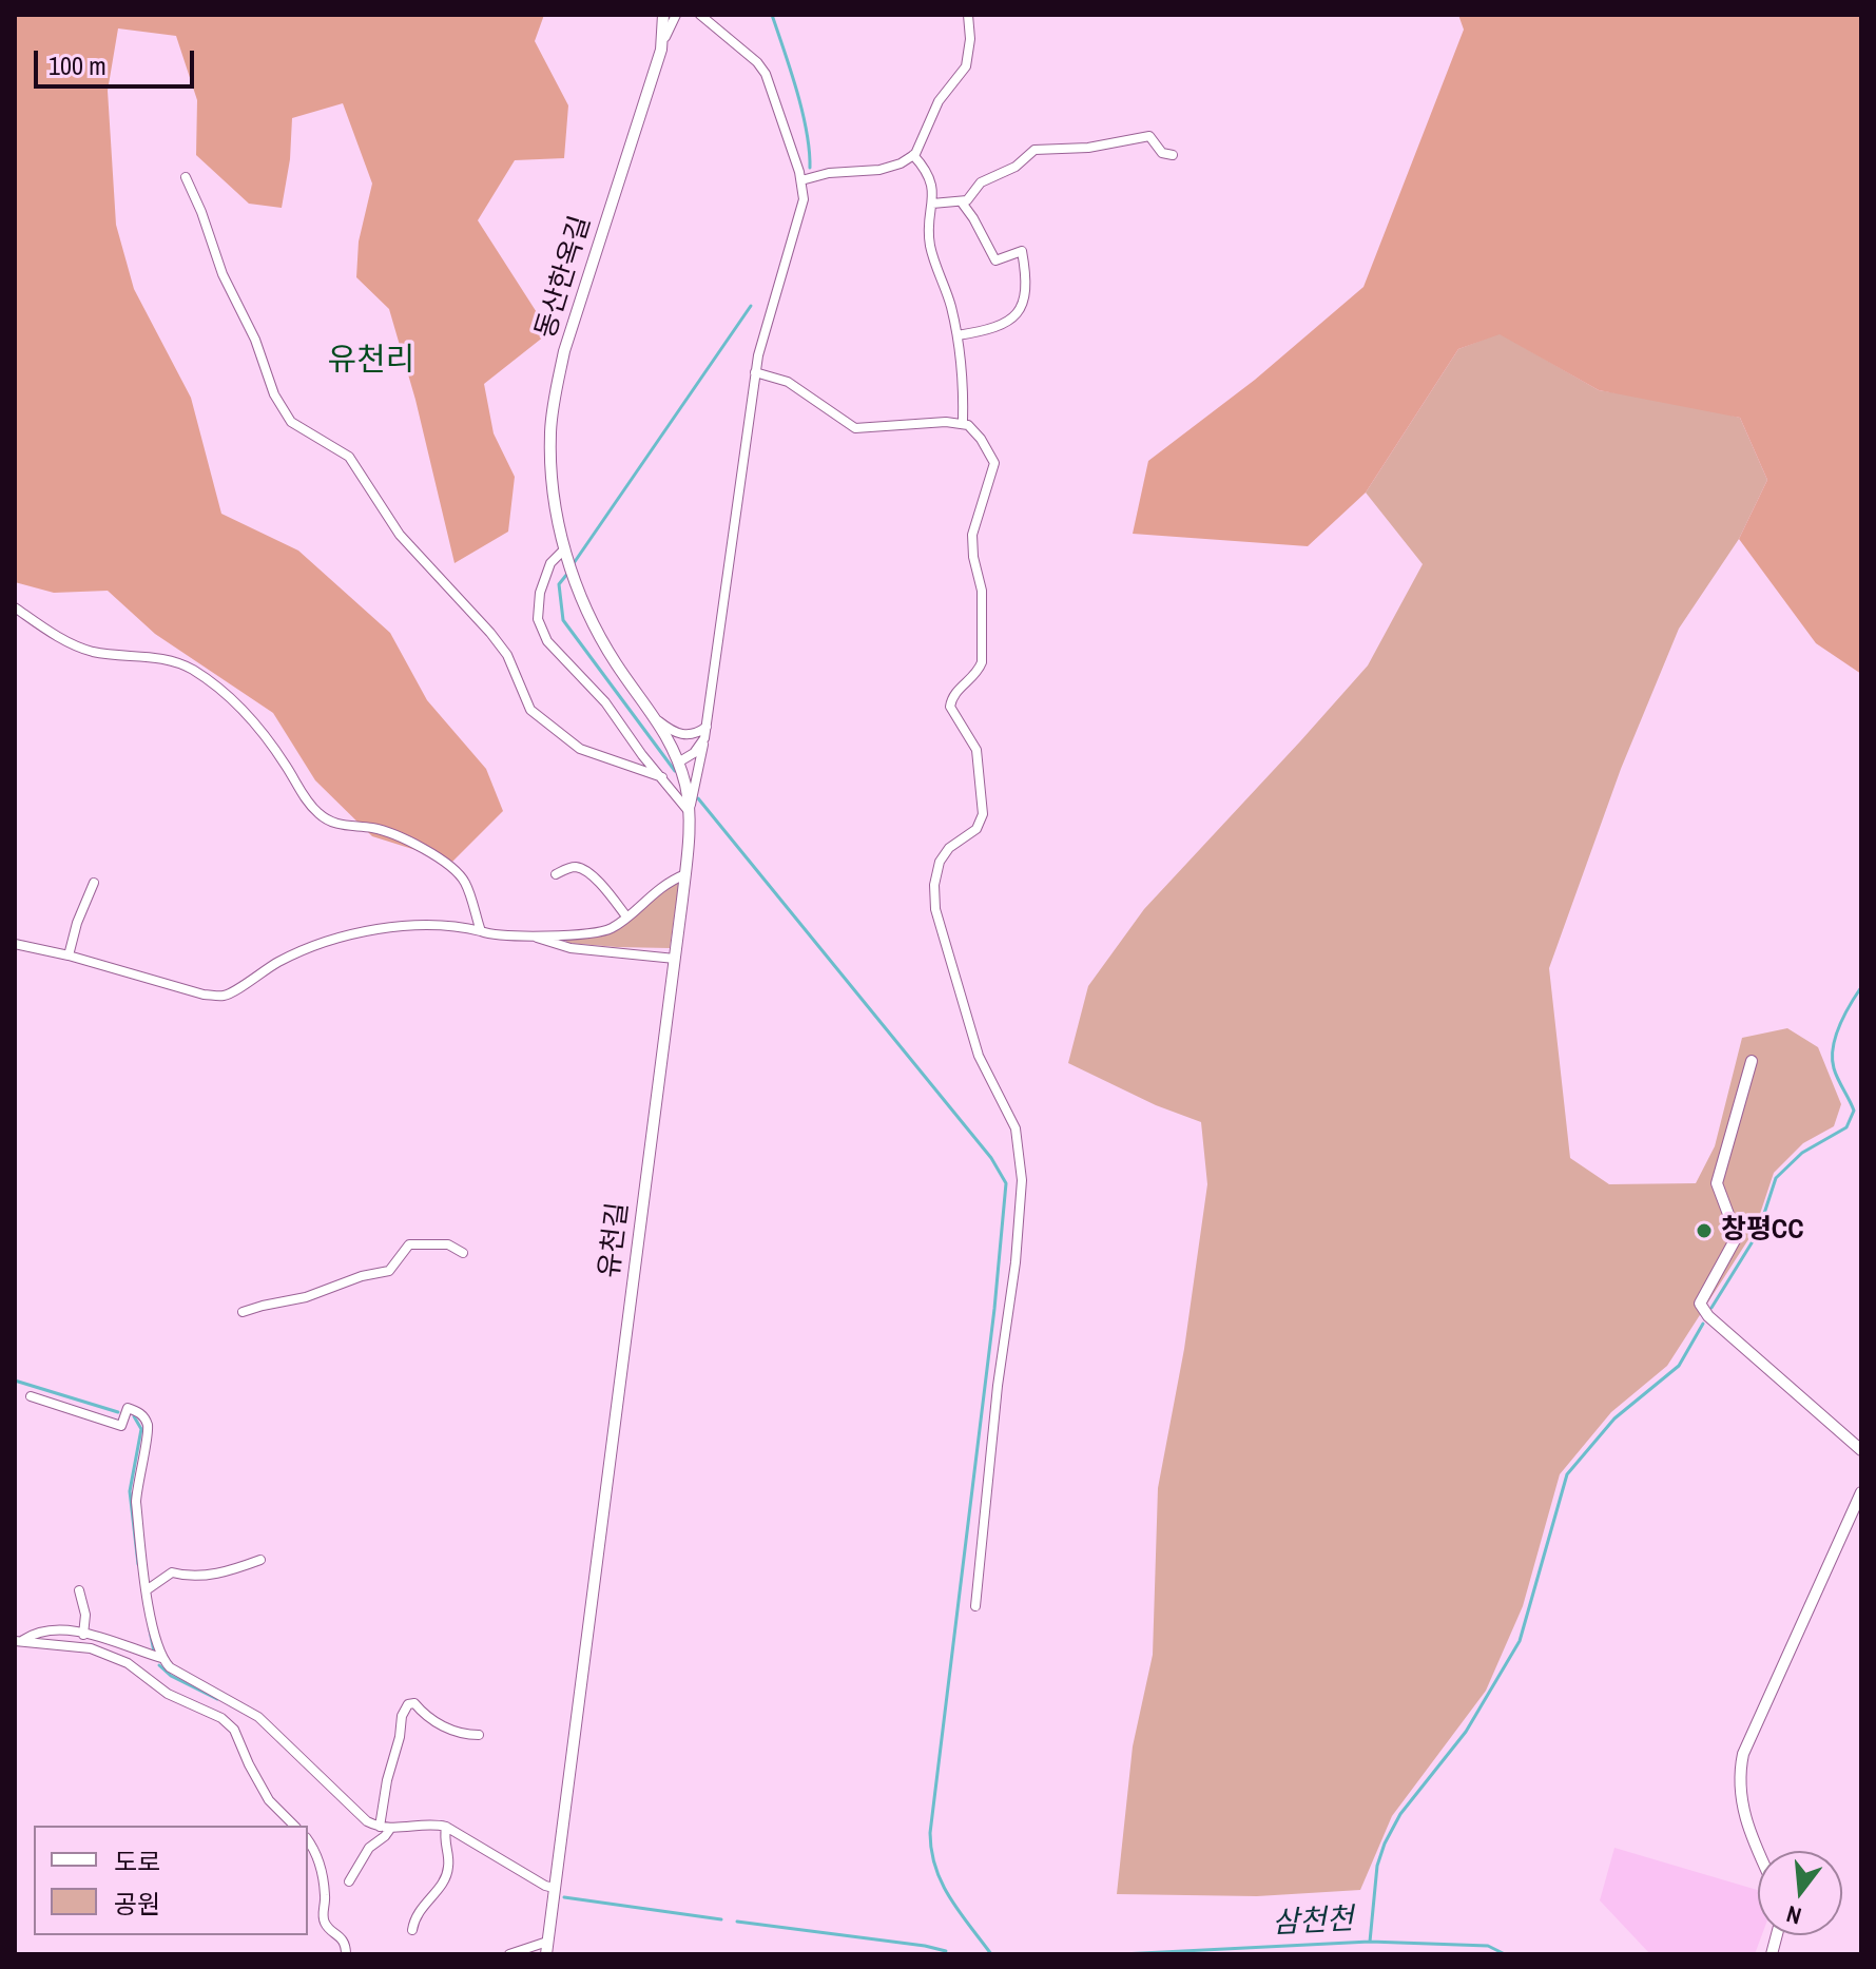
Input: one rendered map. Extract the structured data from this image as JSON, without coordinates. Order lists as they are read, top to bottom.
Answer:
{
  "streets": {
    "street": ["동산한옥길", "유천길"]
  },
  "crossings": [
    ["동산한옥길", "유천길"]
  ],
  "districts": ["유천리"],
  "water": ["삼천천"],
  "places": ["창평CC"],
  "legend": ["도로", "공원"],
  "scale_bar": "100 m",
  "north": "bottom"
}
